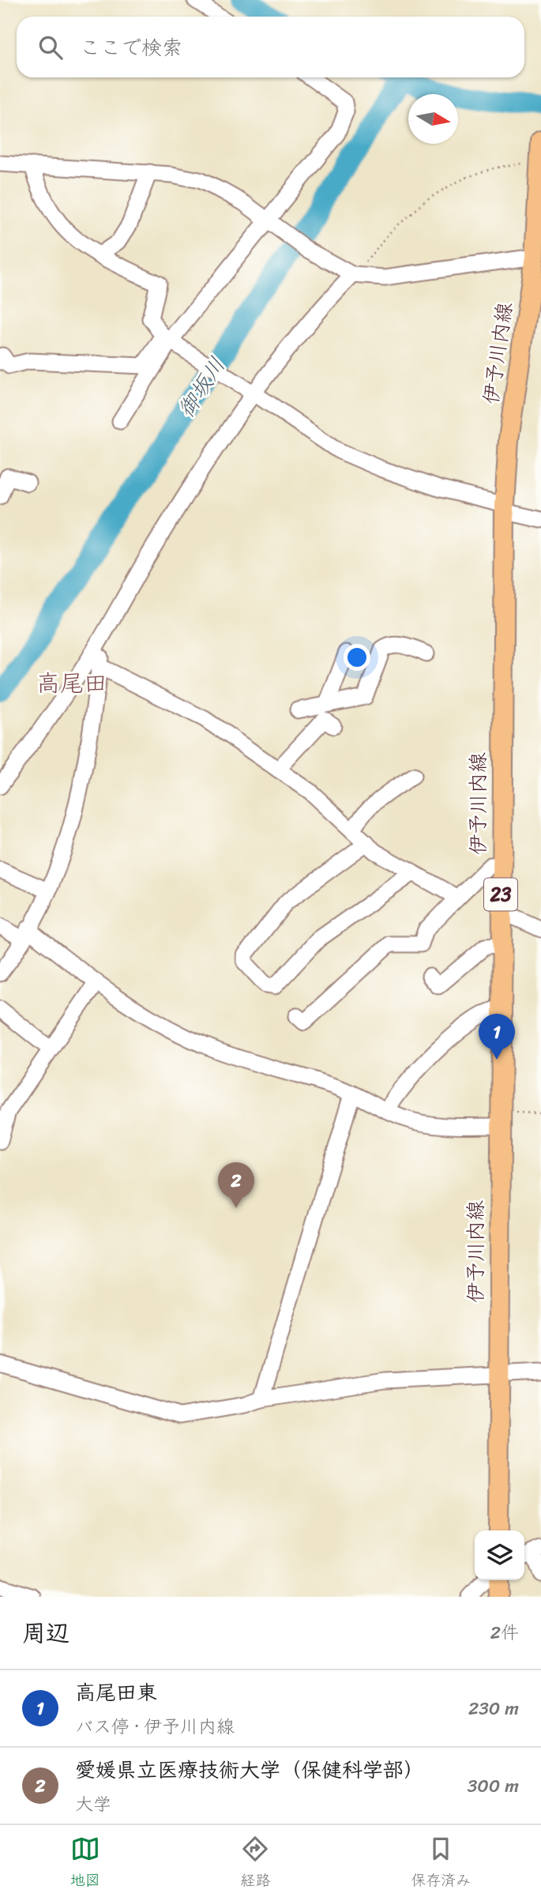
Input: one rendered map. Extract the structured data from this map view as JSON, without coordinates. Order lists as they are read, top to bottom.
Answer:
{
  "streets": {
    "main road": ["伊予川内線", "23"]
  },
  "districts": ["高尾田"],
  "water": ["御坂川"],
  "north": "right",
  "page": {
    "search": "ここで検索",
    "pins": ["1", "2"],
    "heading": ["周辺", "2件"],
    "list": [
      {
        "mark": "1",
        "name": "高尾田東",
        "note": "バス停 · 伊予川内線",
        "value": "230 m"
      },
      {
        "mark": "2",
        "name": "愛媛県立医療技術大学（保健科学部）",
        "note": "大学",
        "value": "300 m"
      }
    ],
    "nav": ["地図", "経路", "保存済み"]
  }
}
